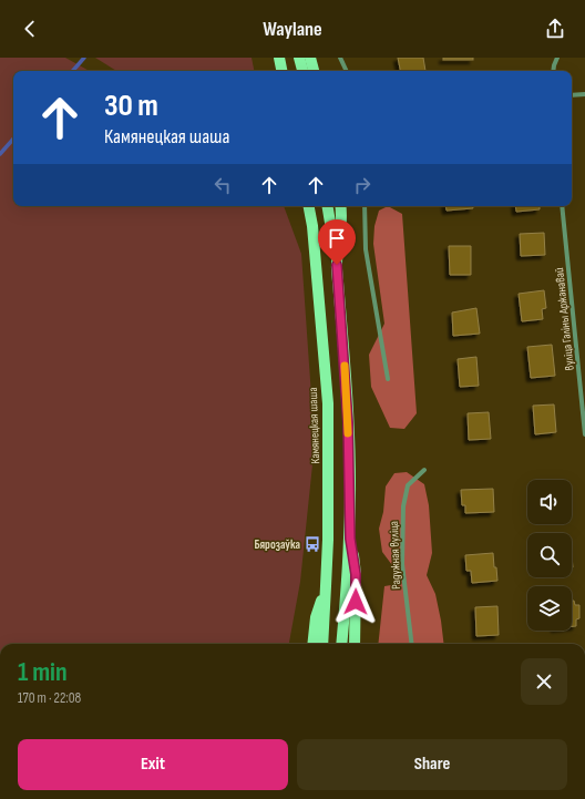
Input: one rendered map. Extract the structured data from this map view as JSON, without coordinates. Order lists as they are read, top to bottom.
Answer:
{
  "streets": {
    "main road": ["Камянецкая шаша"],
    "street": ["вуліца Галіны Аржанавай", "Радужная вуліца"]
  },
  "places": {
    "bus stop": ["Бярозаўка"]
  },
  "page": {
    "header": "Waylane",
    "turn": ["30 m", "Камянецкая шаша"],
    "heading": ["1 min", "170 m · 22:08"],
    "buttons": ["Exit", "Share"]
  }
}
